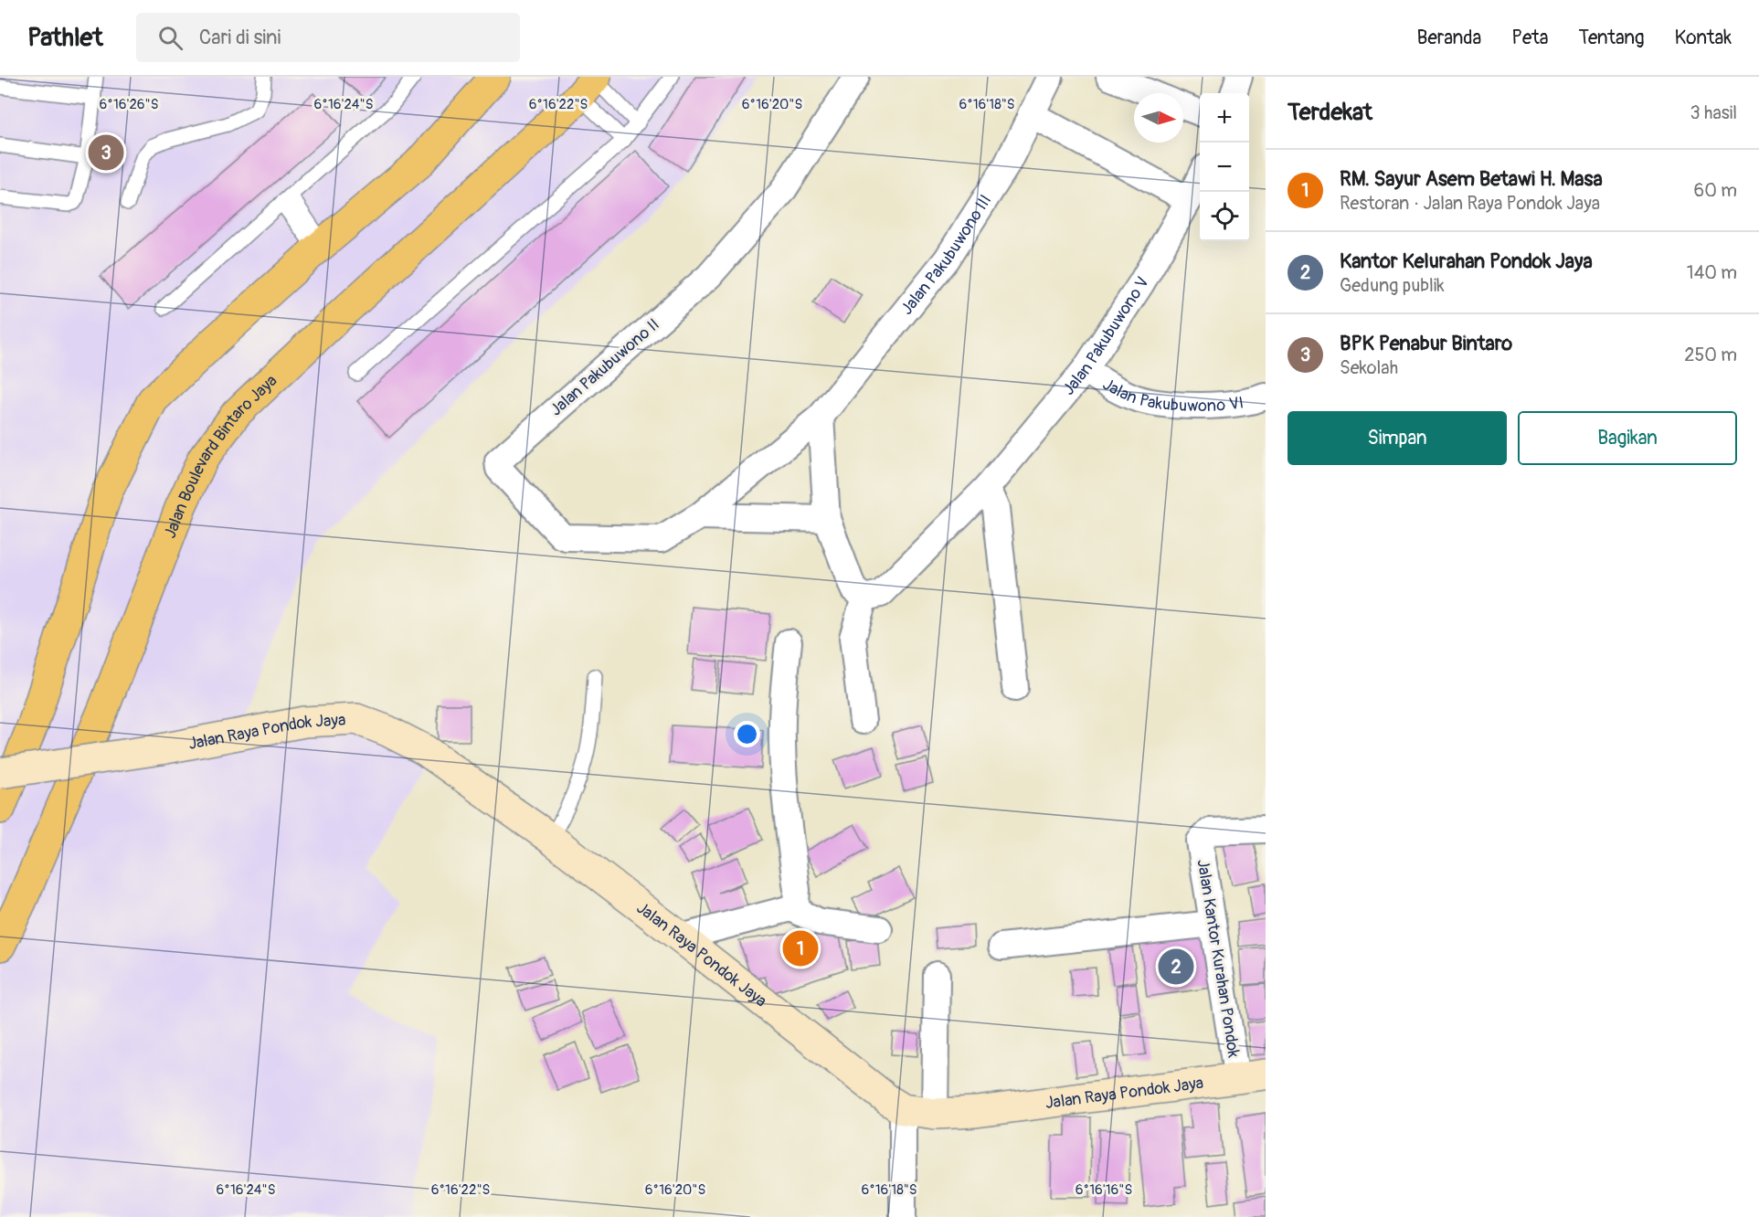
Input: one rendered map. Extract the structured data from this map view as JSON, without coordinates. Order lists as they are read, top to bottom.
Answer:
{
  "streets": {
    "main road": ["Jalan Boulevard Bintaro Jaya", "Jalan Raya Pondok Jaya"],
    "street": [
      "Jalan Pakubuwono III",
      "Jalan Pakubuwono V",
      "Jalan Pakubuwono II",
      "Jalan Pakubuwono VI",
      "Jalan Kantor Kurahan Pondok"
    ]
  },
  "crossings": [
    ["Jalan Pakubuwono III", "Jalan Pakubuwono II"],
    ["Jalan Pakubuwono V", "Jalan Pakubuwono VI"],
    ["Jalan Raya Pondok Jaya", "Jalan Kantor Kurahan Pondok"]
  ],
  "north": "right",
  "page": {
    "header": "Pathlet",
    "search": "Cari di sini",
    "nav": [
      "Beranda",
      "Peta",
      "Tentang",
      "Kontak"
    ],
    "heading": ["Terdekat", "3 hasil"],
    "map_buttons": ["+", "−"],
    "pins": ["3", "1", "2"],
    "list": [
      {
        "mark": "1",
        "name": "RM. Sayur Asem Betawi H. Masa",
        "note": "Restoran · Jalan Raya Pondok Jaya",
        "value": "60 m"
      },
      {
        "mark": "2",
        "name": "Kantor Kelurahan Pondok Jaya",
        "note": "Gedung publik",
        "value": "140 m"
      },
      {
        "mark": "3",
        "name": "BPK Penabur Bintaro",
        "note": "Sekolah",
        "value": "250 m"
      }
    ],
    "buttons": ["Simpan", "Bagikan"]
  },
  "coordinates": [
    "6°16'26\"S",
    "6°16'24\"S",
    "6°16'22\"S",
    "6°16'20\"S",
    "6°16'18\"S",
    "6°16'16\"S"
  ]
}
